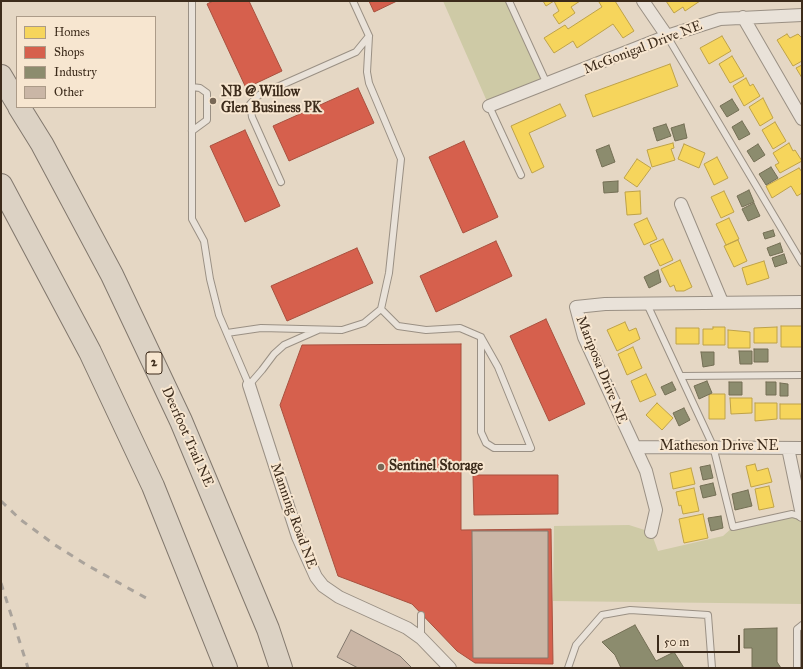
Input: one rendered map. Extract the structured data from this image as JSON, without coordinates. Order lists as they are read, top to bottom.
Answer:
{
  "streets": {
    "highway": ["2", "Deerfoot Trail NE"],
    "street": [
      "McGonigal Drive NE",
      "Mariposa Drive NE",
      "Matheson Drive NE",
      "Manning Road NE"
    ]
  },
  "crossings": [
    ["Mariposa Drive NE", "Matheson Drive NE"]
  ],
  "places": ["NB @ Willow Glen Business PK", "Sentinel Storage"],
  "legend": [
    "Homes",
    "Shops",
    "Industry",
    "Other"
  ],
  "scale_bar": "50 m"
}
